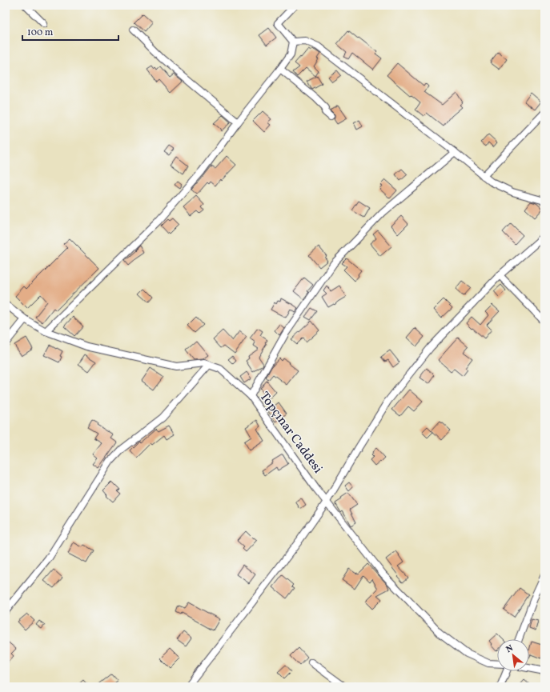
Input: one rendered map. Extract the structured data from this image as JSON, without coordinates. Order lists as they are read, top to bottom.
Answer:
{
  "streets": {
    "street": ["Topçınar Caddesi"]
  },
  "scale_bar": "100 m",
  "north": "top left"
}
